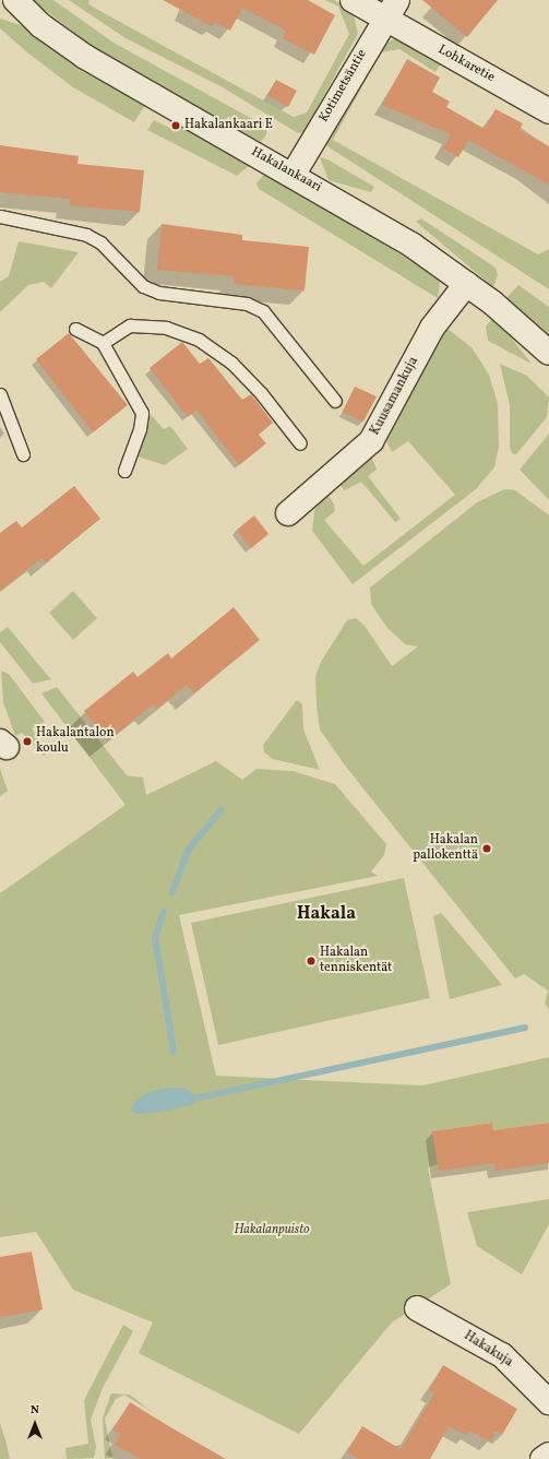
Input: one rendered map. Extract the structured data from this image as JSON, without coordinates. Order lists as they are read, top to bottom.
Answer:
{
  "streets": {
    "street": [
      "Lohkaretie",
      "Kotimetsäntie",
      "Hakalankaari",
      "Kuusamankuja",
      "Hakakuja"
    ]
  },
  "crossings": [
    ["Lohkaretie", "Kotimetsäntie"],
    ["Kotimetsäntie", "Hakalankaari"],
    ["Hakalankaari", "Kuusamankuja"]
  ],
  "districts": ["Hakala"],
  "parks": ["Hakalanpuisto"],
  "places": [
    "Hakalankaari E",
    "Hakalantalon koulu",
    "Hakalan pallokenttä",
    "Hakalan tenniskentät"
  ],
  "north": "top"
}
